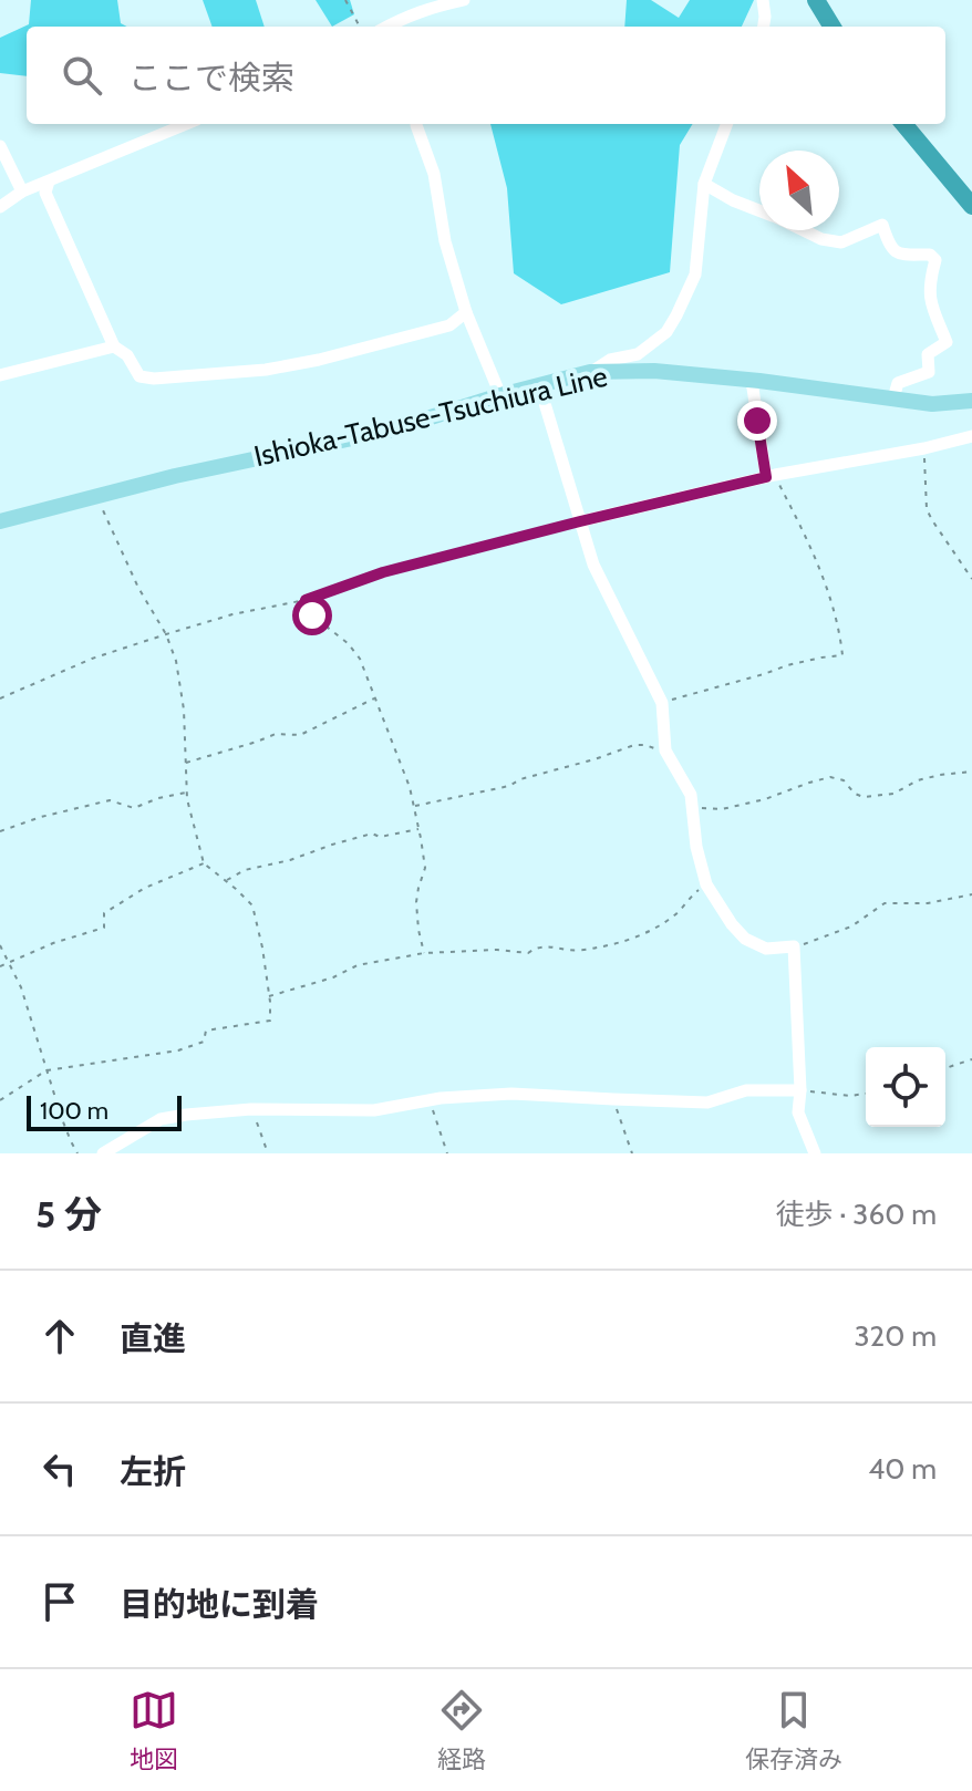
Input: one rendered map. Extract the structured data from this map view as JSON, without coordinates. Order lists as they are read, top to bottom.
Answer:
{
  "streets": {
    "main road": ["Ishioka-Tabuse-Tsuchiura Line"]
  },
  "scale_bar": "100 m",
  "north": "top left",
  "page": {
    "search": "ここで検索",
    "scale": "100 m",
    "heading": ["5 分", "徒歩 · 360 m"],
    "list": [
      ["直進", "320 m"],
      ["左折", "40 m"],
      "目的地に到着"
    ],
    "nav": ["地図", "経路", "保存済み"]
  }
}
